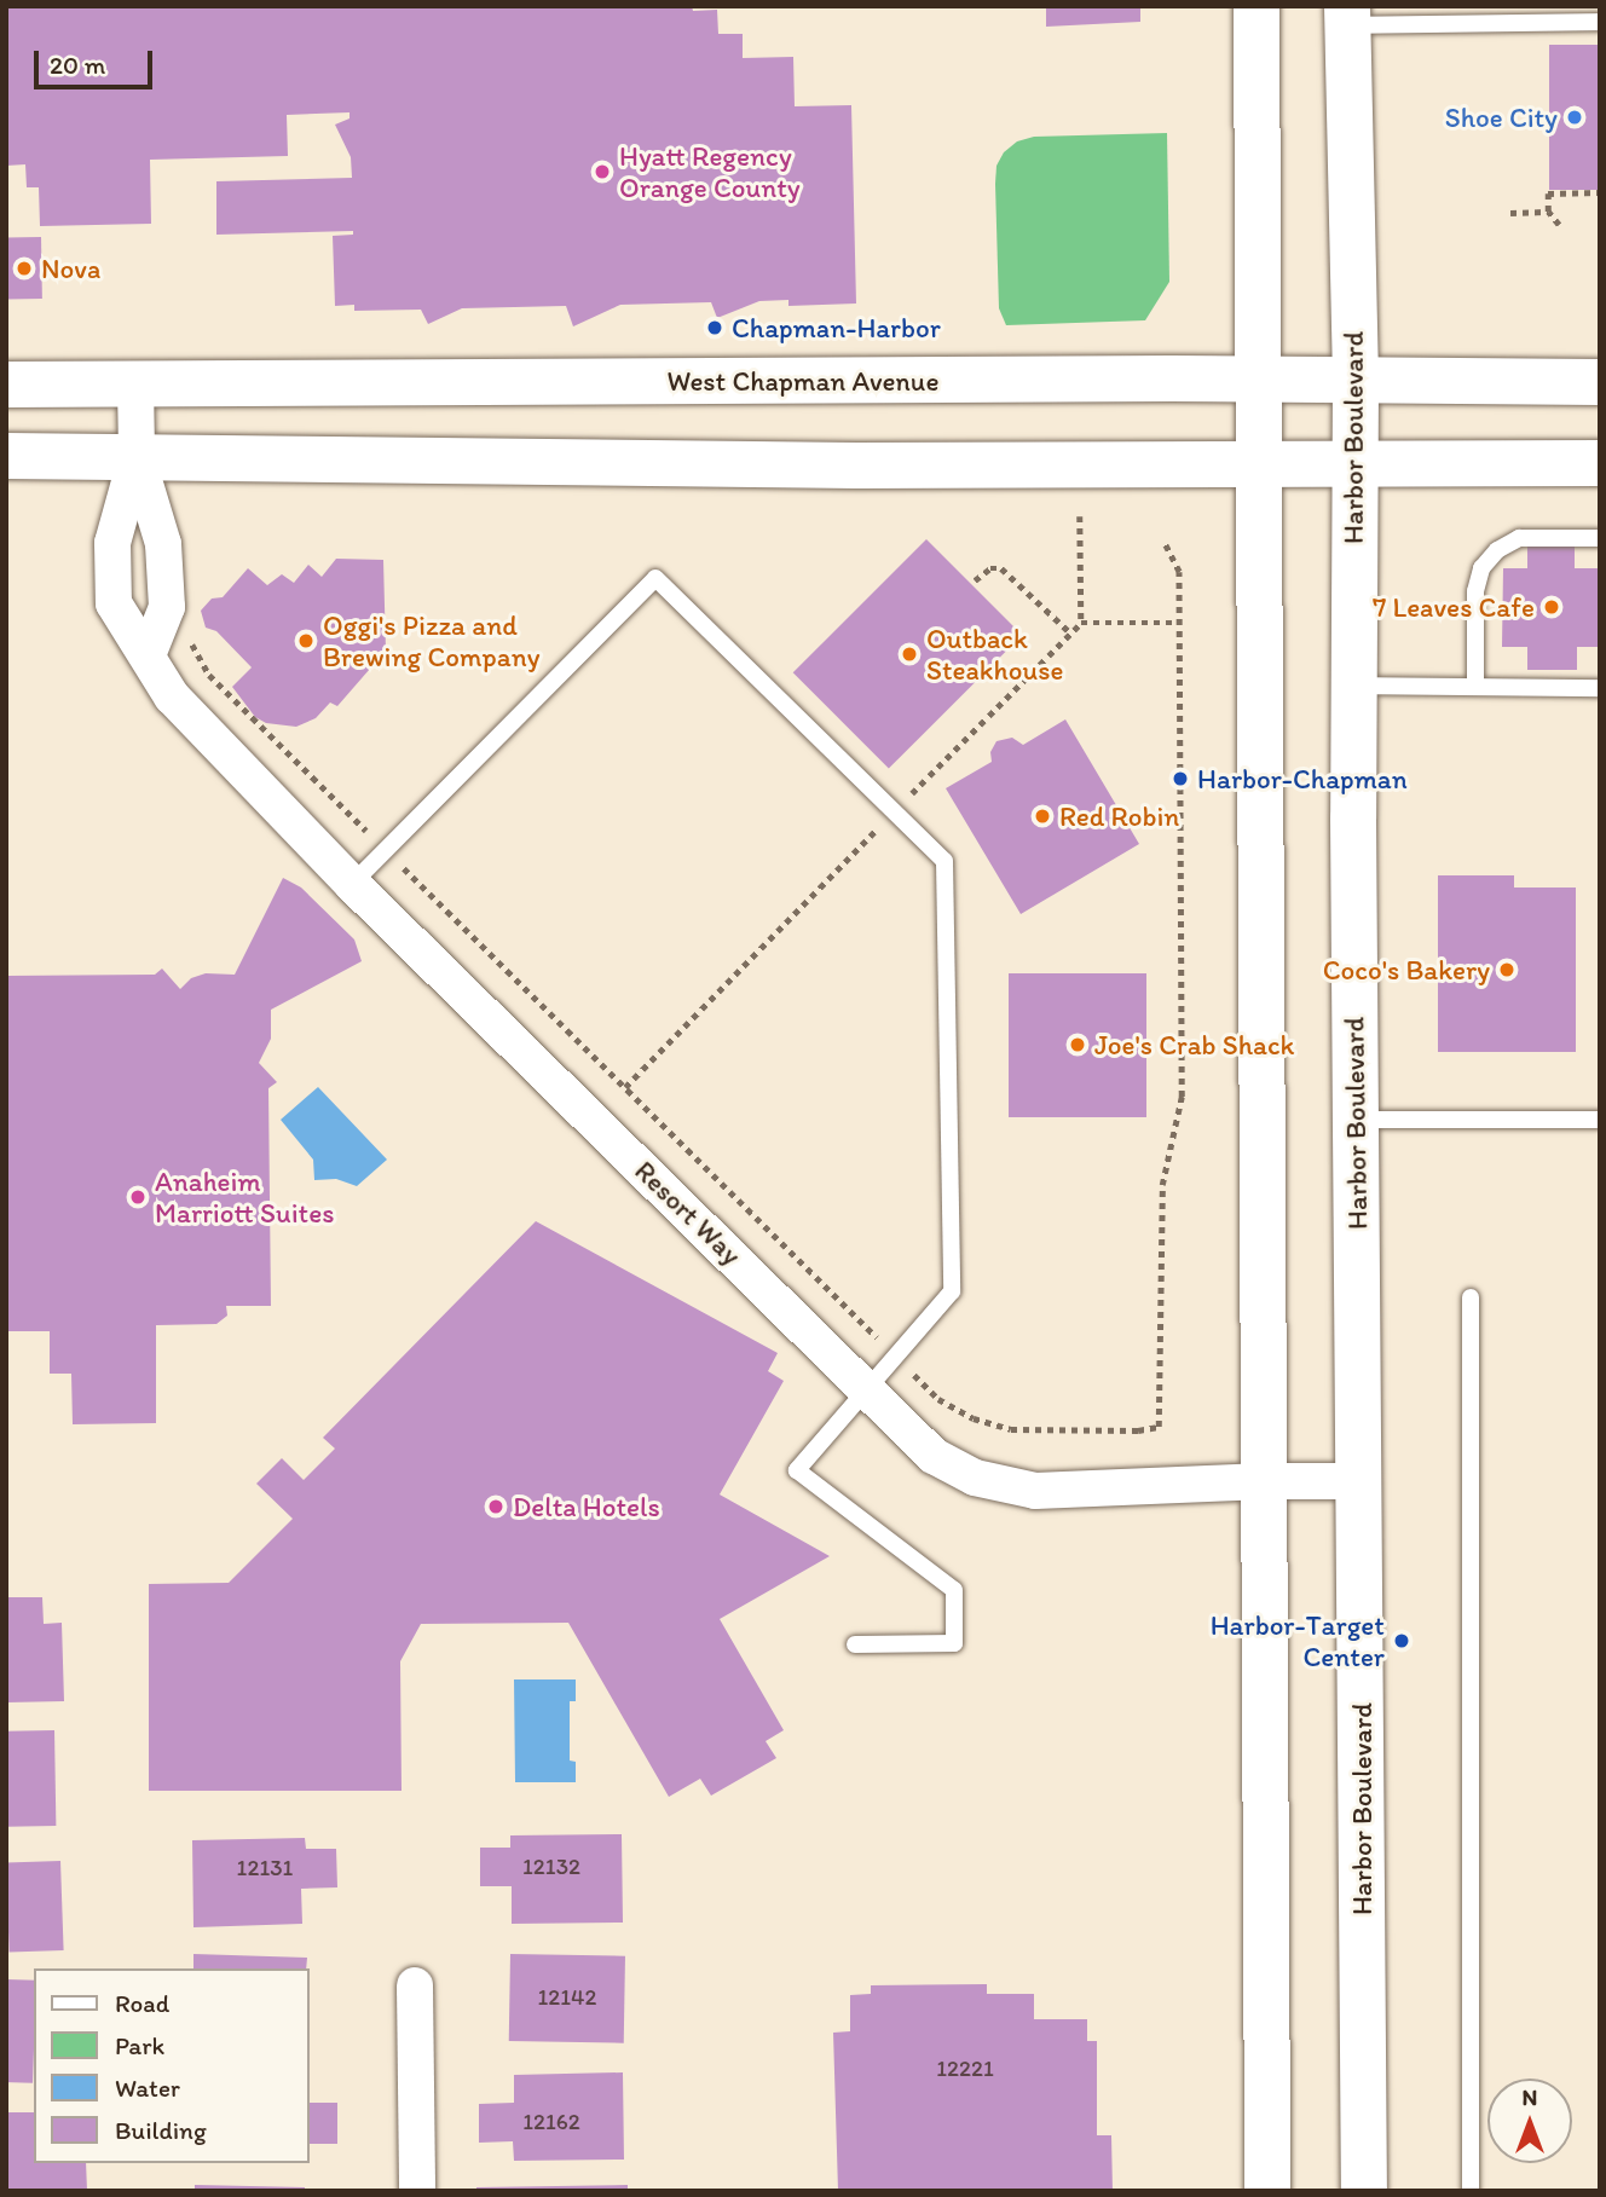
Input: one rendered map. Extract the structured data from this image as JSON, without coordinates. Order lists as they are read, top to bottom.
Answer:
{
  "streets": {
    "main road": ["West Chapman Avenue", "Harbor Boulevard"],
    "street": ["Resort Way"]
  },
  "crossings": [
    ["West Chapman Avenue", "Harbor Boulevard"],
    ["West Chapman Avenue", "Resort Way"],
    ["Harbor Boulevard", "Resort Way"]
  ],
  "places": [
    "Shoe City",
    "Hyatt Regency Orange County",
    "Nova",
    "Chapman-Harbor",
    "7 Leaves Cafe",
    "Oggi's Pizza and Brewing Company",
    "Outback Steakhouse",
    "Harbor-Chapman",
    "Red Robin",
    "Coco's Bakery",
    "Joe's Crab Shack",
    "Anaheim Marriott Suites",
    "Delta Hotels",
    "Harbor-Target Center"
  ],
  "house_numbers": [
    "12132",
    "12131",
    "12142",
    "12221",
    "12162"
  ],
  "legend": [
    "Road",
    "Park",
    "Water",
    "Building"
  ],
  "scale_bar": "20 m",
  "north": "top"
}
